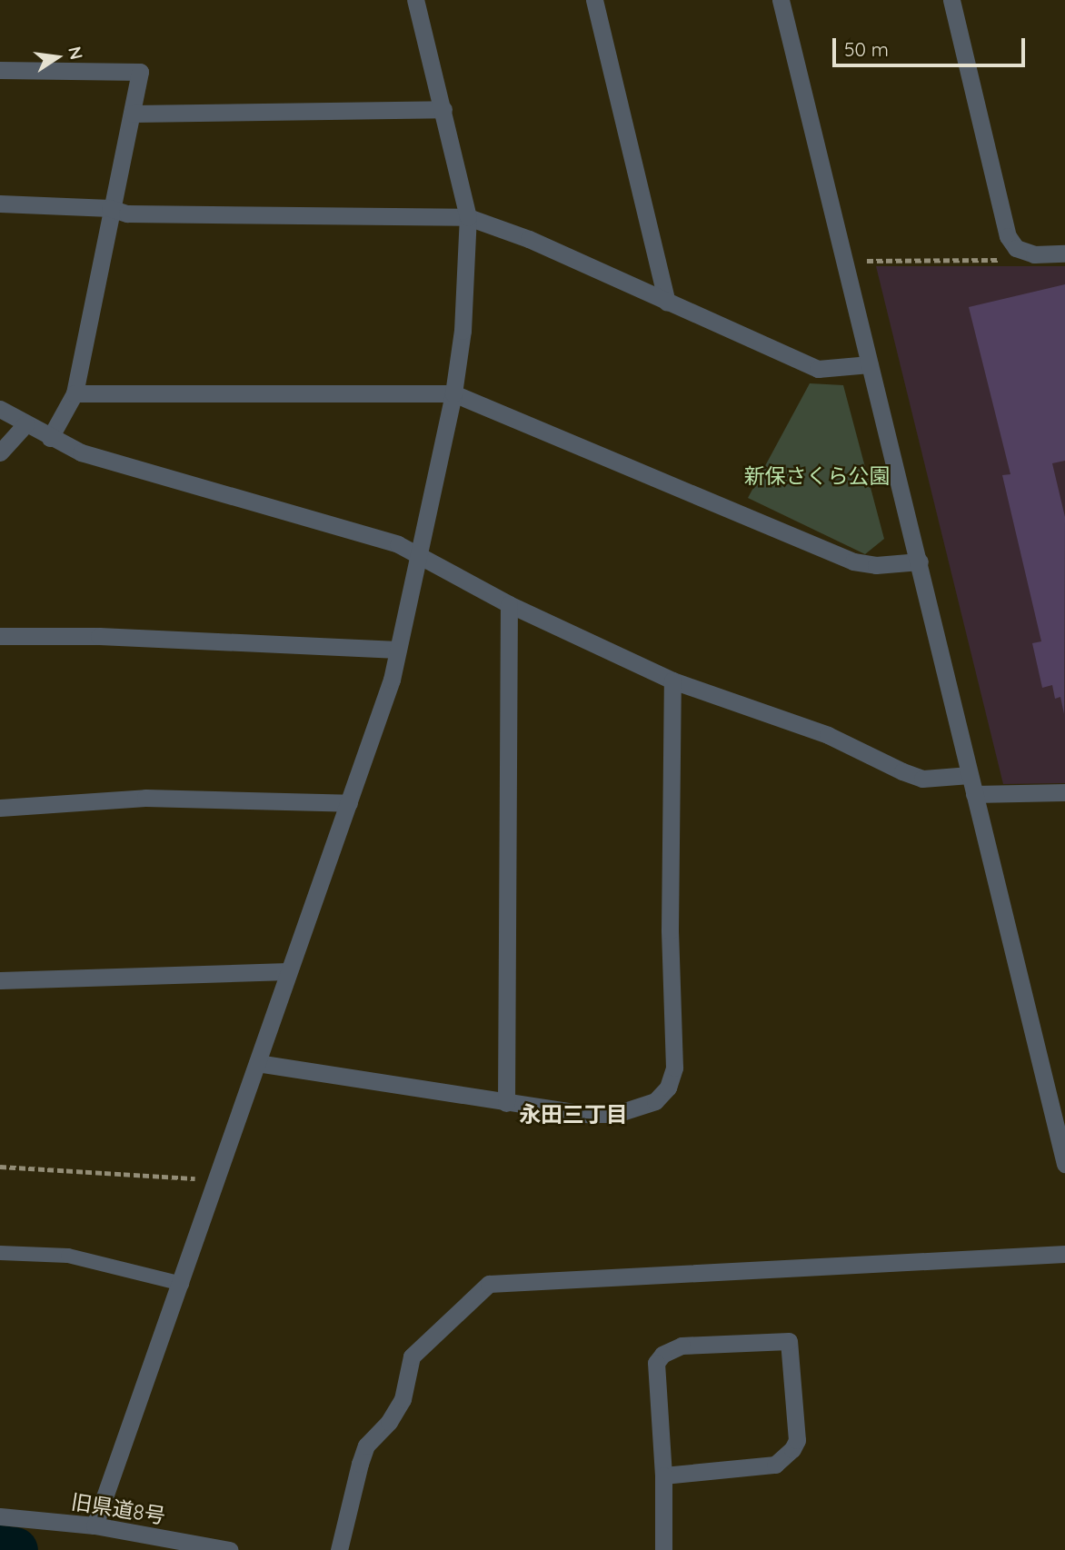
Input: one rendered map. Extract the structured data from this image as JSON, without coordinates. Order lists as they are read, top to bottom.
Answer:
{
  "streets": {
    "street": ["旧県道8号"]
  },
  "districts": ["永田三丁目"],
  "parks": ["新保さくら公園"],
  "scale_bar": "50 m",
  "north": "right"
}
